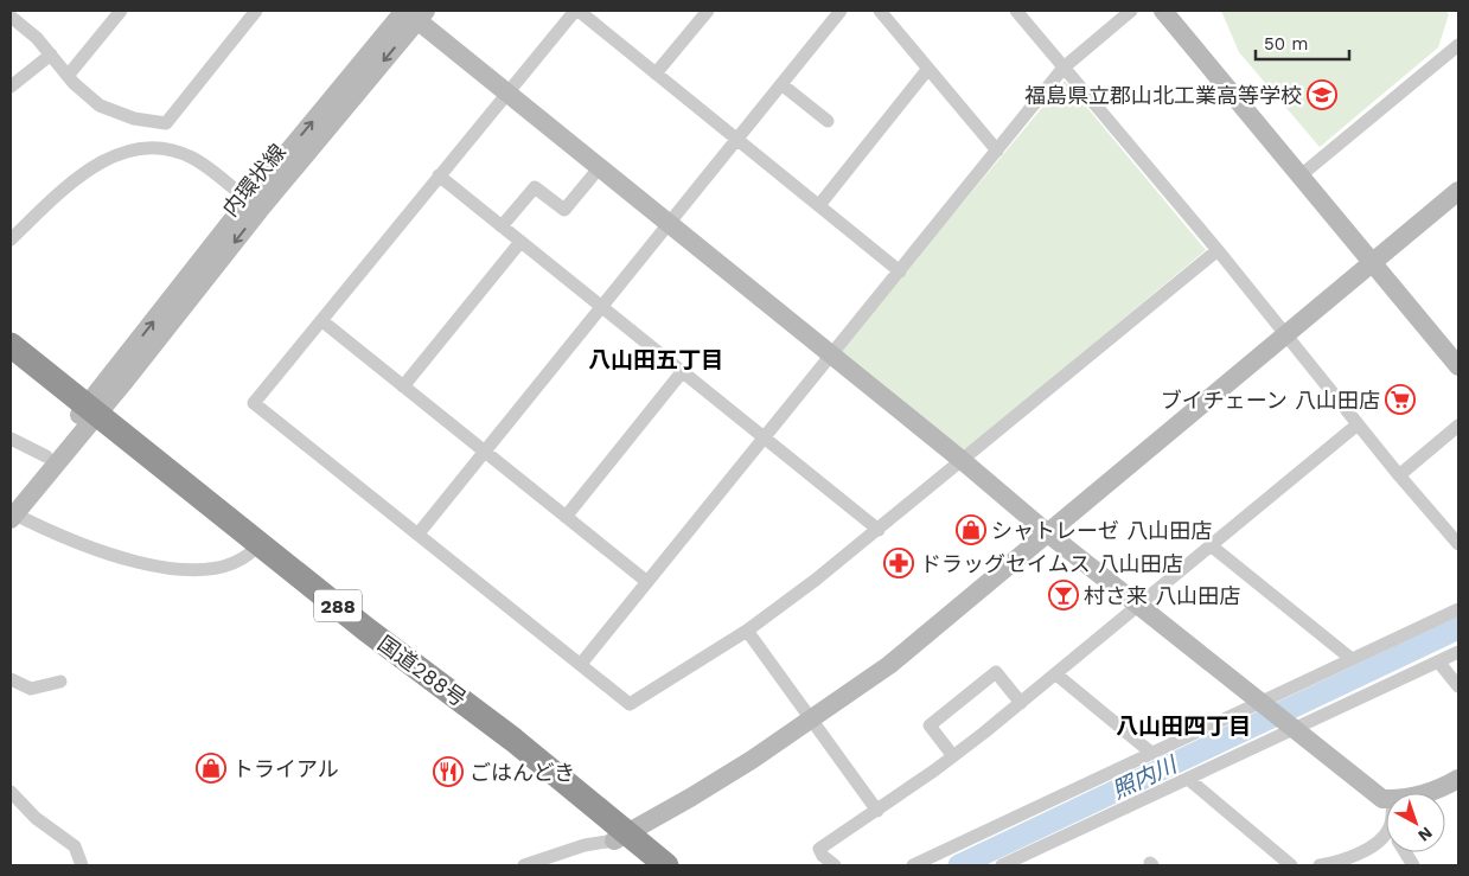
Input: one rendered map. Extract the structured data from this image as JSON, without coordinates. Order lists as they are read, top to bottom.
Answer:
{
  "streets": {
    "highway": ["288", "国道288号"],
    "street": ["内環状線"]
  },
  "districts": ["八山田五丁目", "八山田四丁目"],
  "water": ["照内川"],
  "places": {
    "school or university": ["福島県立郡山北工業高等学校"],
    "supermarket": ["ブイチェーン 八山田店"],
    "shop": ["シャトレーゼ 八山田店", "トライアル"],
    "pharmacy": ["ドラッグセイムス 八山田店"],
    "bar": ["村さ来 八山田店"],
    "restaurant": ["ごはんどき"]
  },
  "scale_bar": "50 m",
  "north": "bottom right"
}
